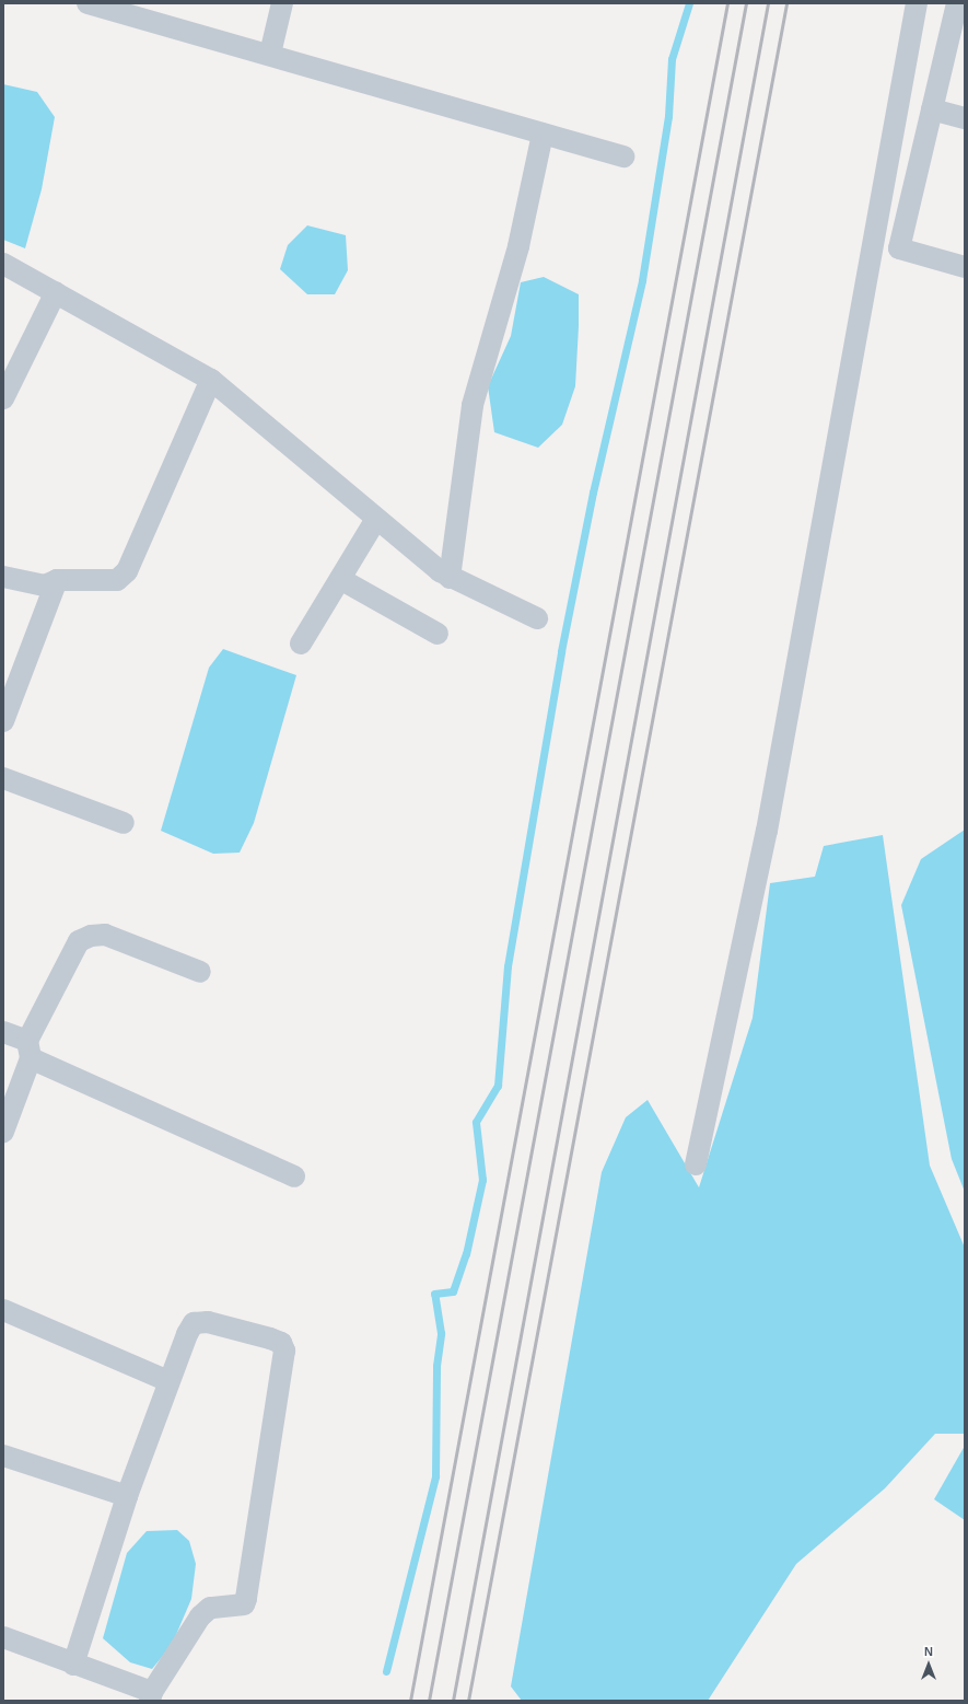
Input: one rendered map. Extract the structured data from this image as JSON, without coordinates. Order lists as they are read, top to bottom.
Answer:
{
  "north": "top"
}
